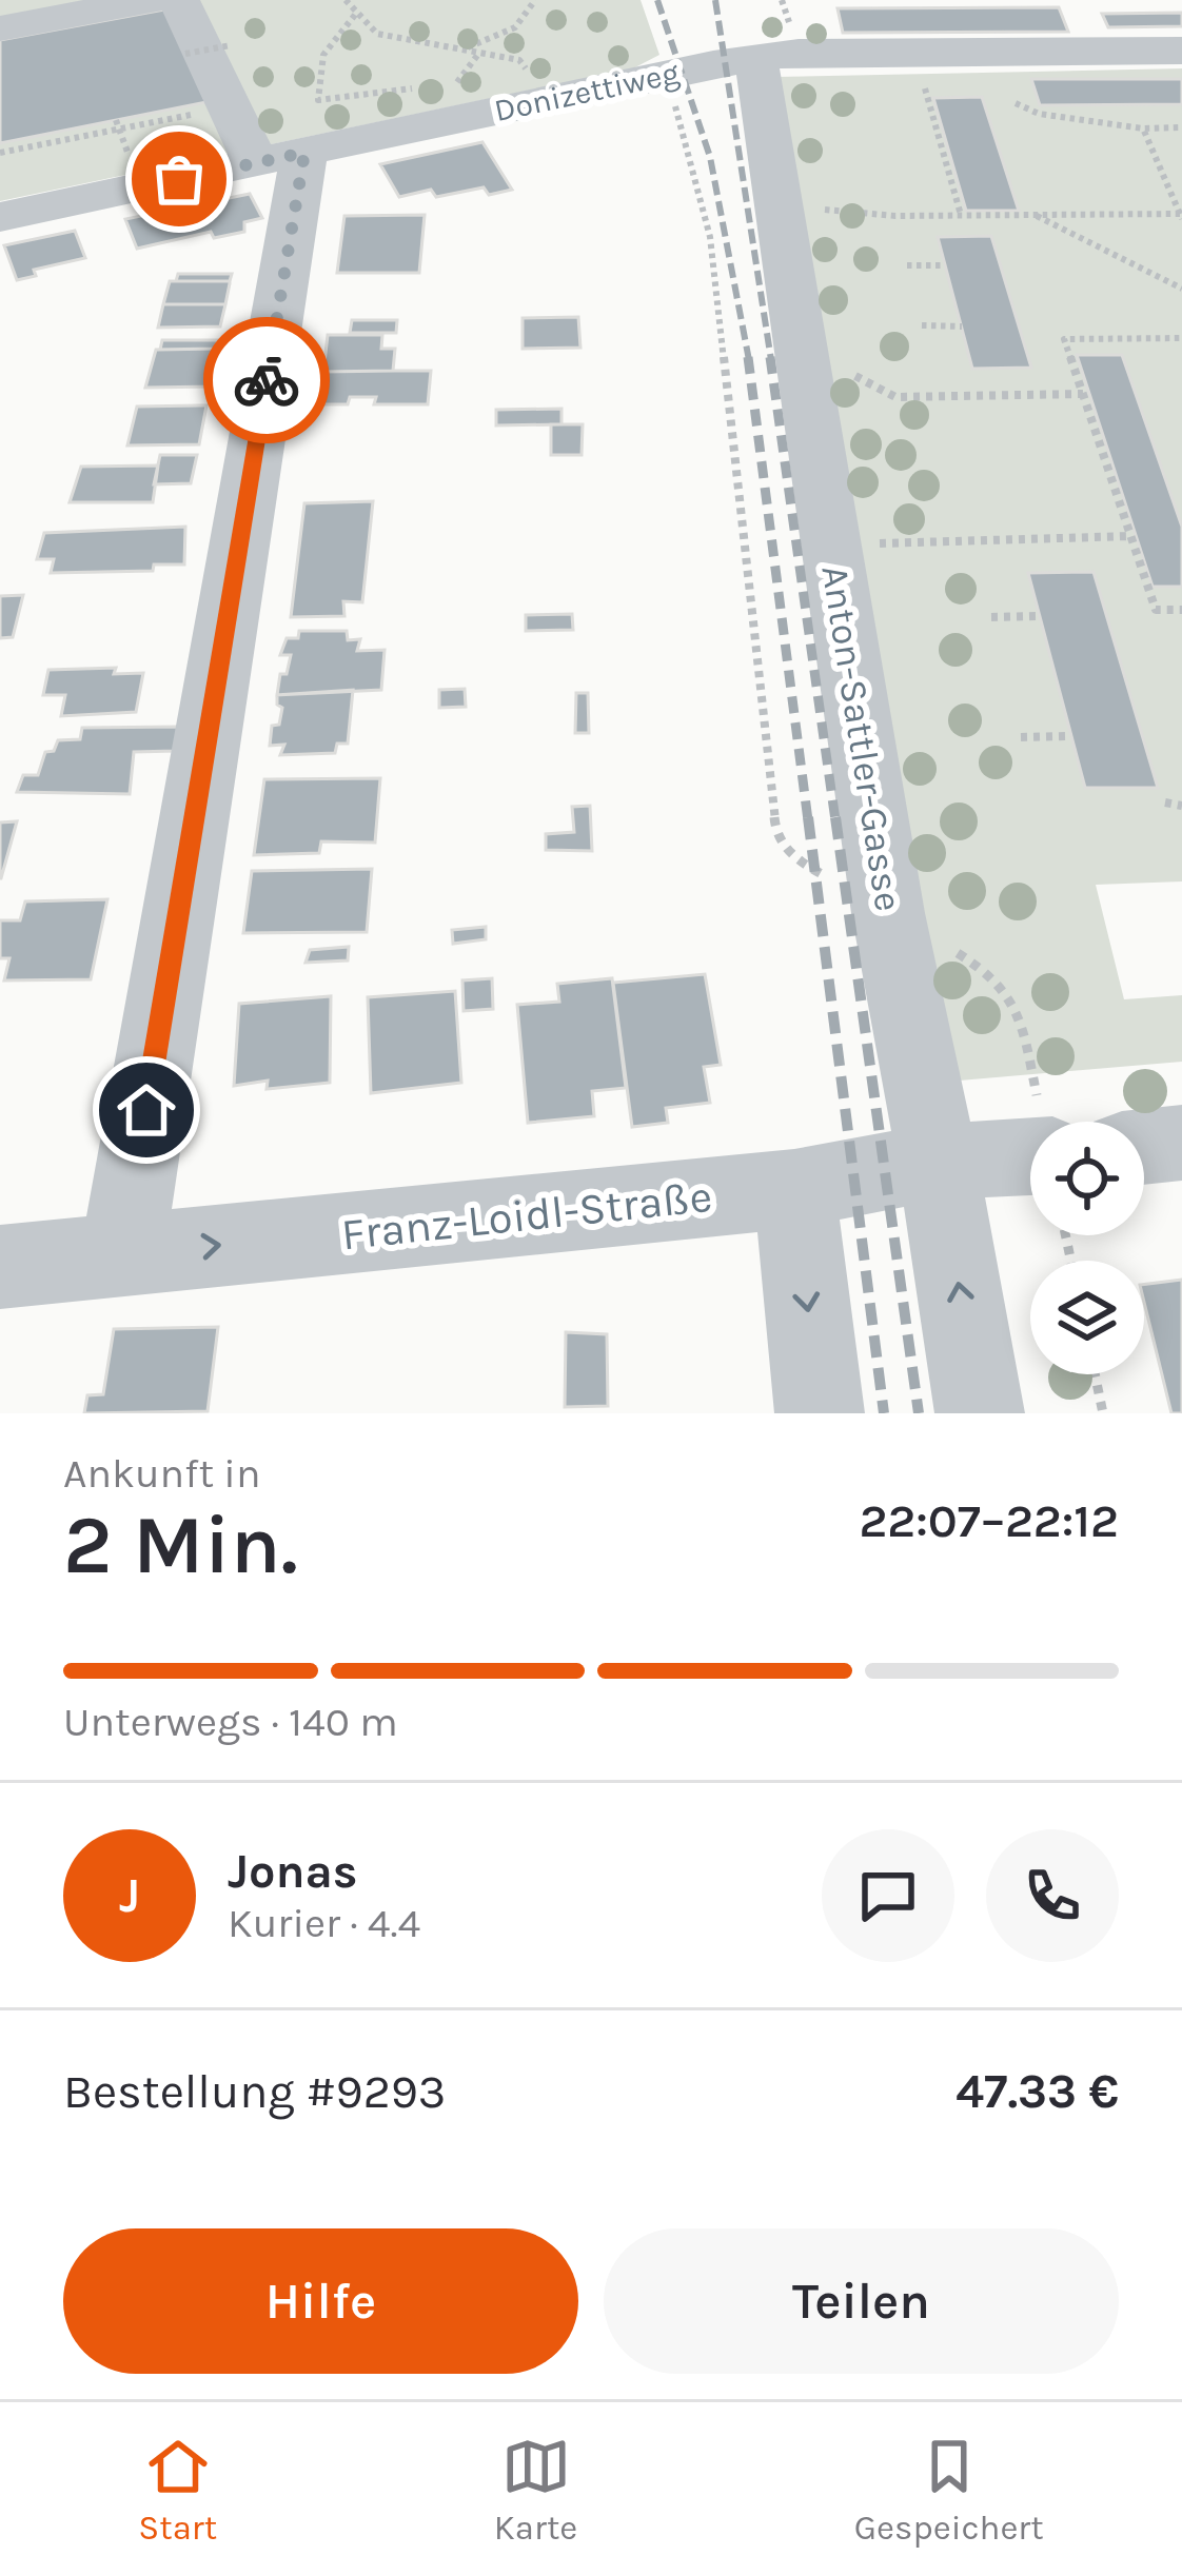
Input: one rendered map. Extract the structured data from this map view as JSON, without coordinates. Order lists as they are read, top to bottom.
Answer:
{
  "streets": {
    "street": ["Donizettiweg", "Anton-Sattler-Gasse", "Franz-Loidl-Straße"]
  },
  "crossings": [
    ["Donizettiweg", "Anton-Sattler-Gasse"],
    ["Anton-Sattler-Gasse", "Franz-Loidl-Straße"]
  ],
  "one_way": ["Franz-Loidl-Straße"],
  "page": {
    "heading": ["2 Min.", "Ankunft in", "22:07–22:12"],
    "panel": [
      "Jonas",
      "Kurier · 4.4",
      "Bestellung #9293",
      "47.33 €"
    ],
    "bar": "Unterwegs · 140 m",
    "round": "J",
    "buttons": ["Hilfe", "Teilen"],
    "tabs": ["Start", "Karte", "Gespeichert"]
  }
}
